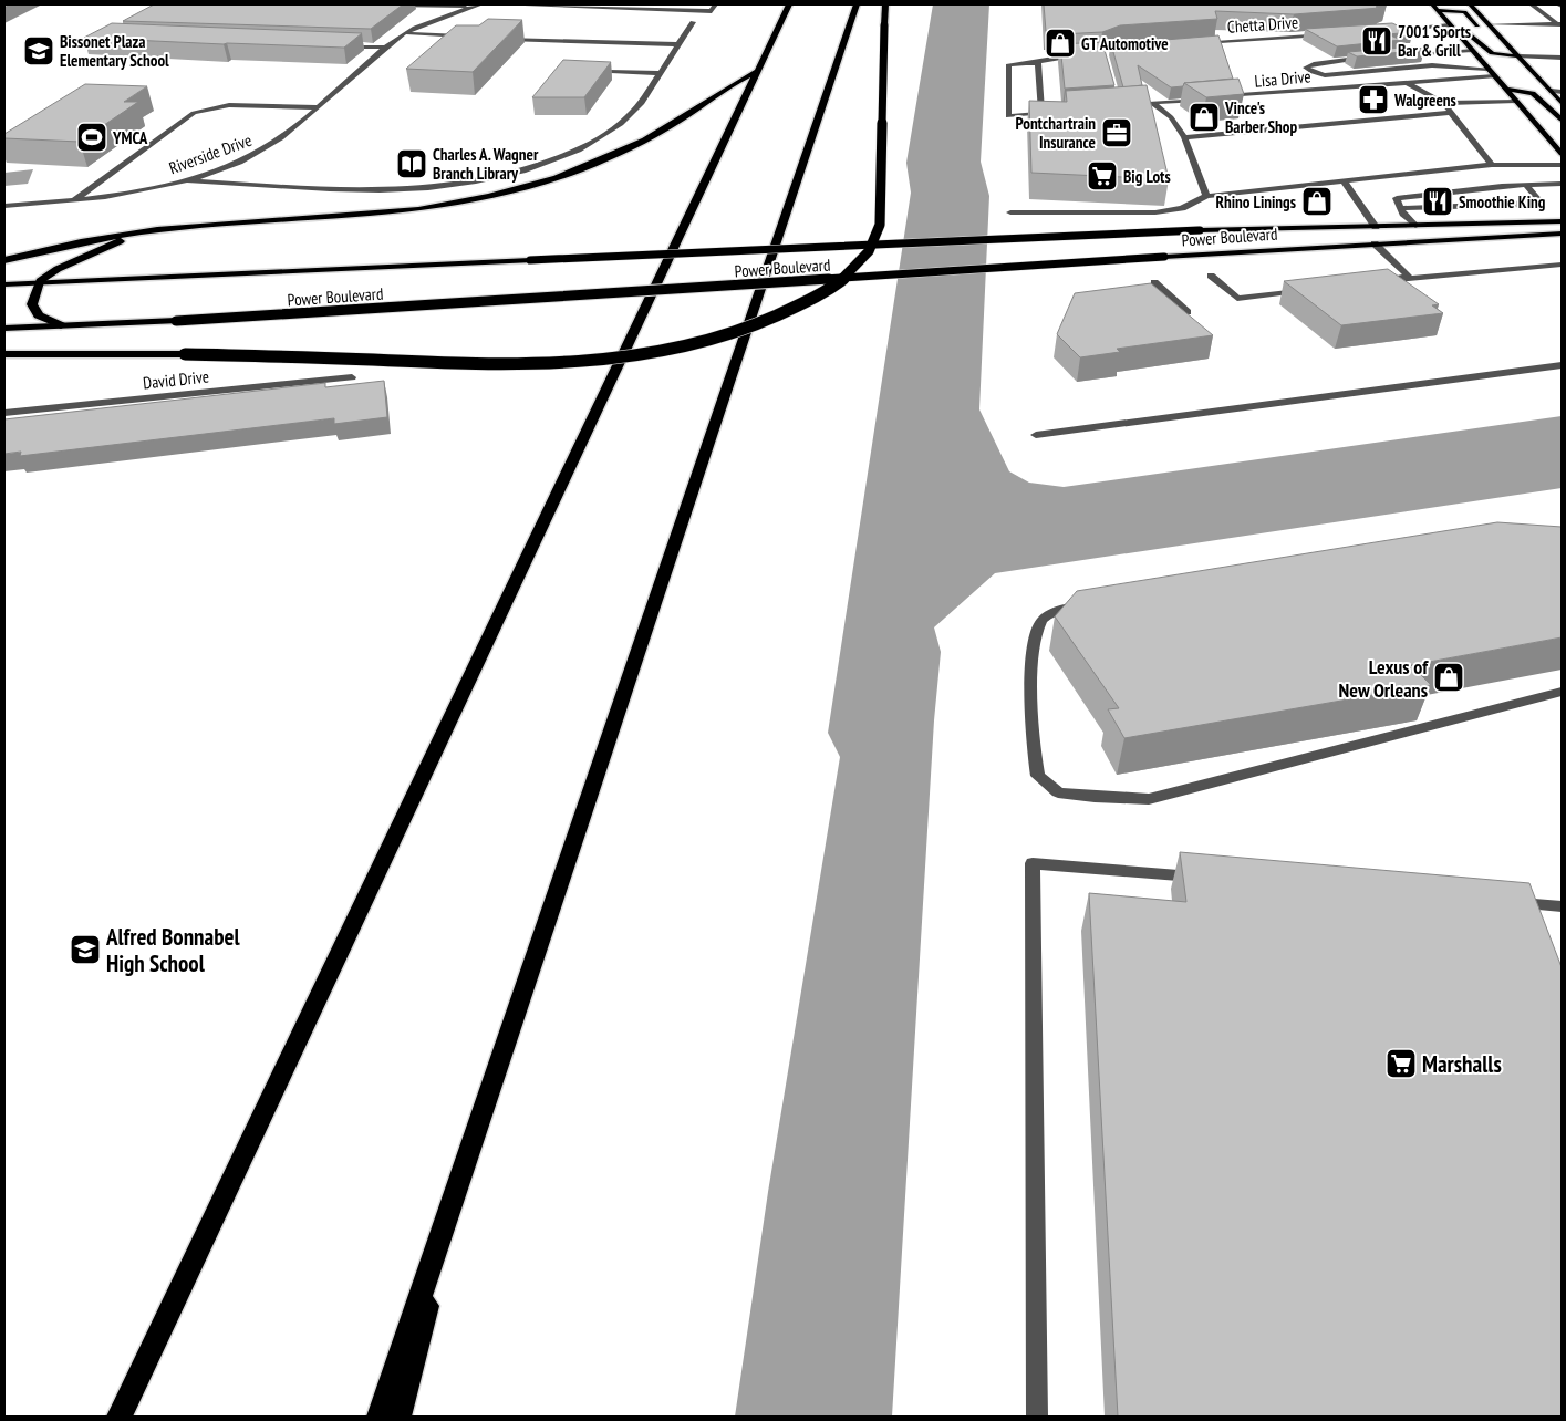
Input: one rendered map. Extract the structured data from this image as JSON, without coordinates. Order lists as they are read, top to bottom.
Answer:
{
  "streets": {
    "main road": ["Power Boulevard"],
    "street": [
      "Chetta Drive",
      "Lisa Drive",
      "Riverside Drive",
      "David Drive"
    ]
  },
  "places": {
    "restaurant": ["7001 Sports Bar & Grill", "Smoothie King"],
    "shop": [
      "GT Automotive",
      "Vince's Barber Shop",
      "Rhino Linings",
      "Lexus of New Orleans"
    ],
    "school or university": ["Bissonet Plaza Elementary School", "Alfred Bonnabel High School"],
    "pharmacy": ["Walgreens"],
    "office": ["Pontchartrain Insurance"],
    "sports": ["YMCA"],
    "library": ["Charles A. Wagner Branch Library"],
    "supermarket": ["Big Lots", "Marshalls"]
  }
}
